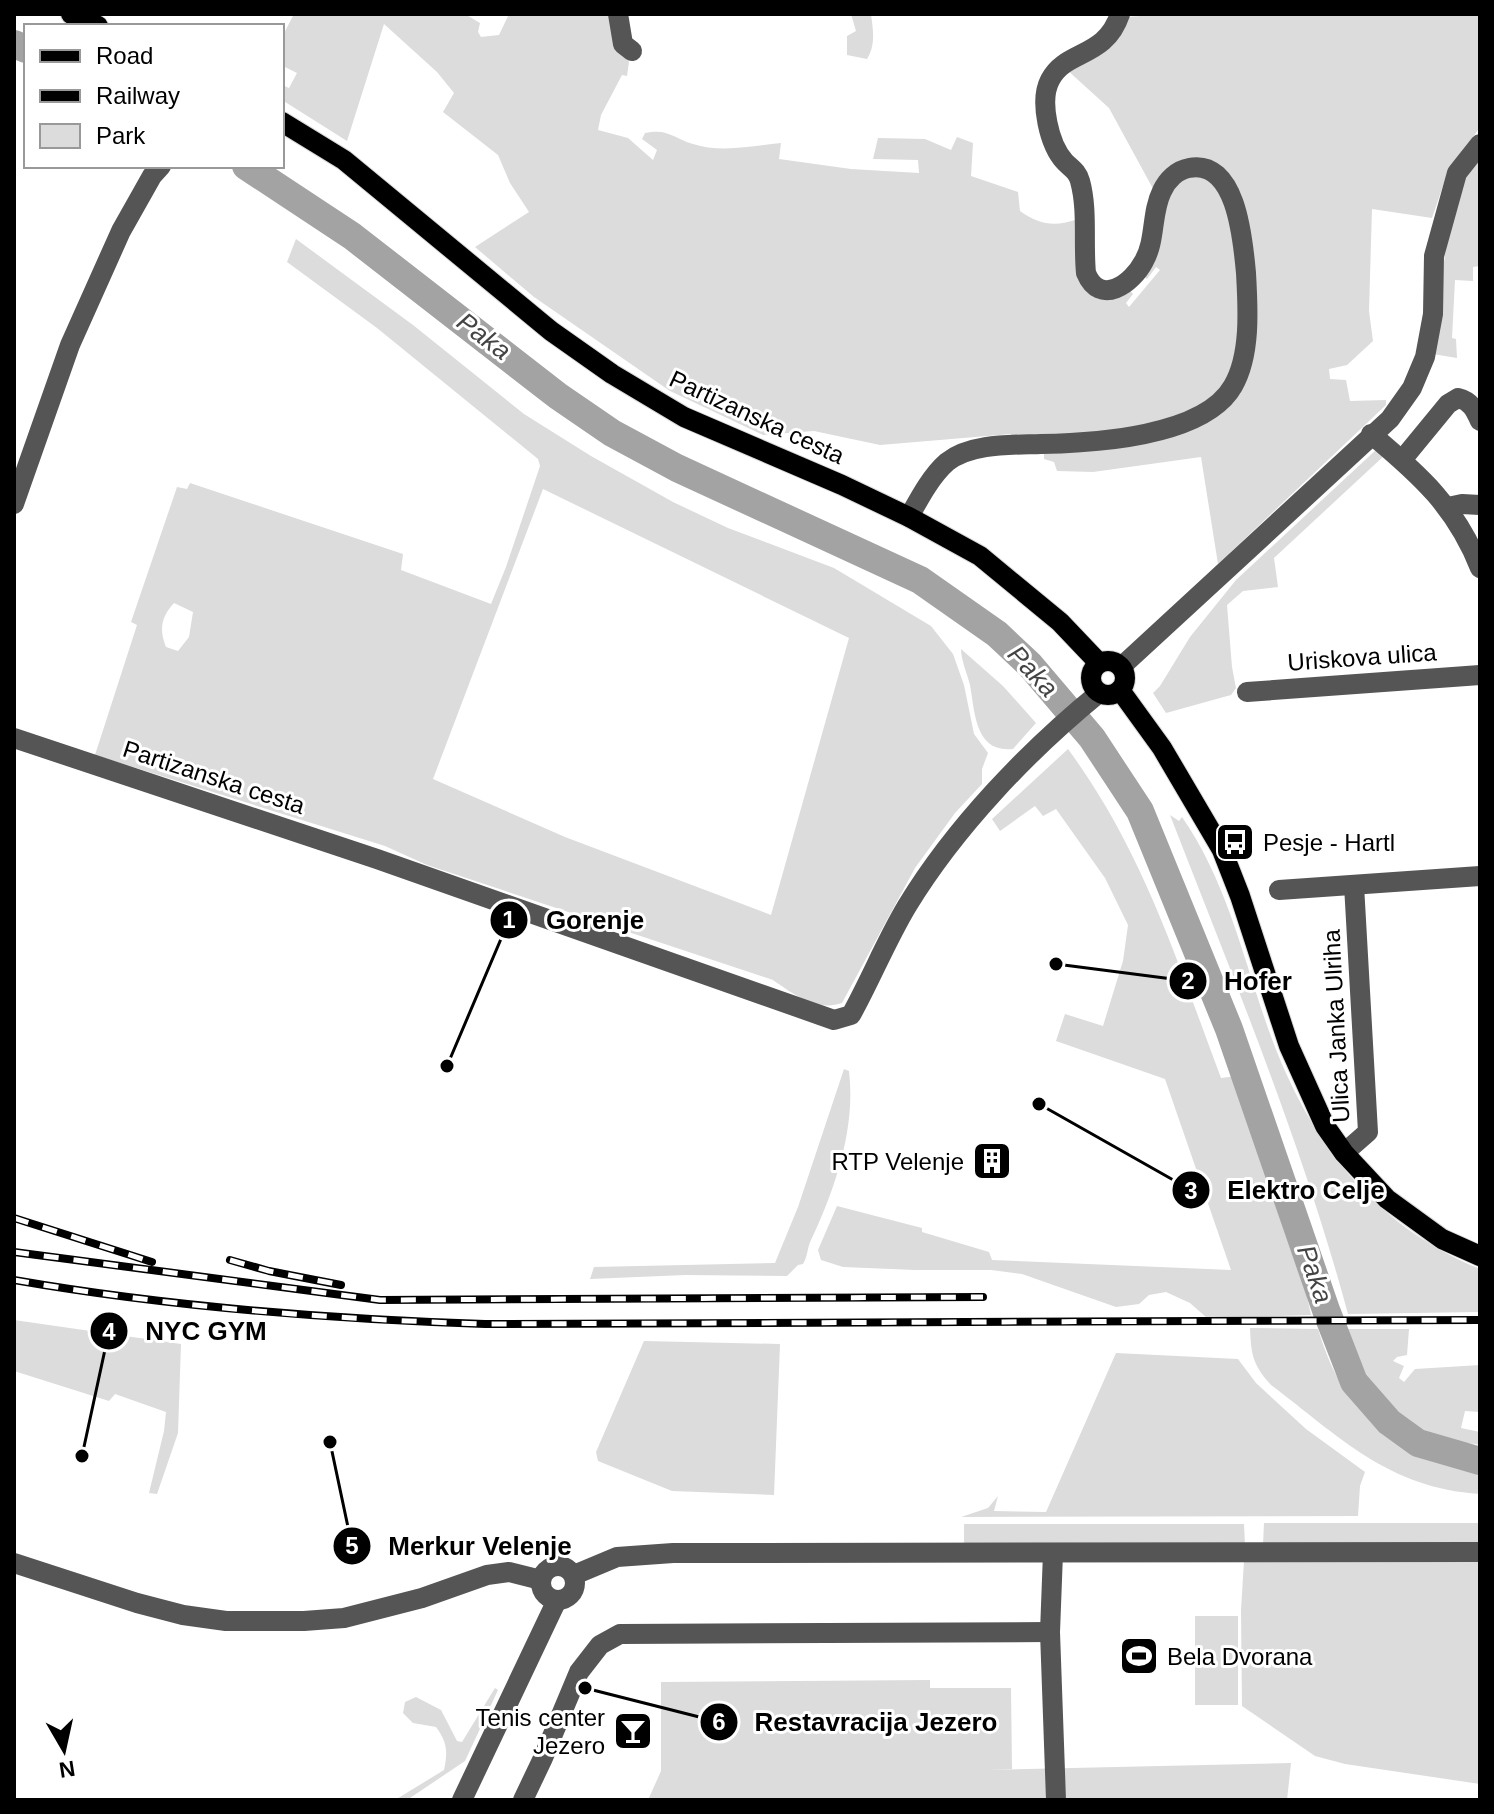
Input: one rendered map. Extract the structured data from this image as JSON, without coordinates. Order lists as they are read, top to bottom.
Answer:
{
  "streets": {
    "main road": ["Partizanska cesta"],
    "street": ["Uriskova ulica", "Ulica Janka Ulriha"]
  },
  "water": ["Paka"],
  "places": {
    "bus stop": ["Pesje - Hartl"],
    "other": [
      "Hofer",
      "Gorenje",
      "Elektro Celje",
      "Merkur Velenje",
      "NYC GYM",
      "Restavracija Jezero"
    ],
    "building": ["RTP Velenje"],
    "sports": ["Bela Dvorana"],
    "bar": ["Tenis center Jezero"]
  },
  "legend": ["Road", "Railway", "Park"],
  "north": "bottom"
}
